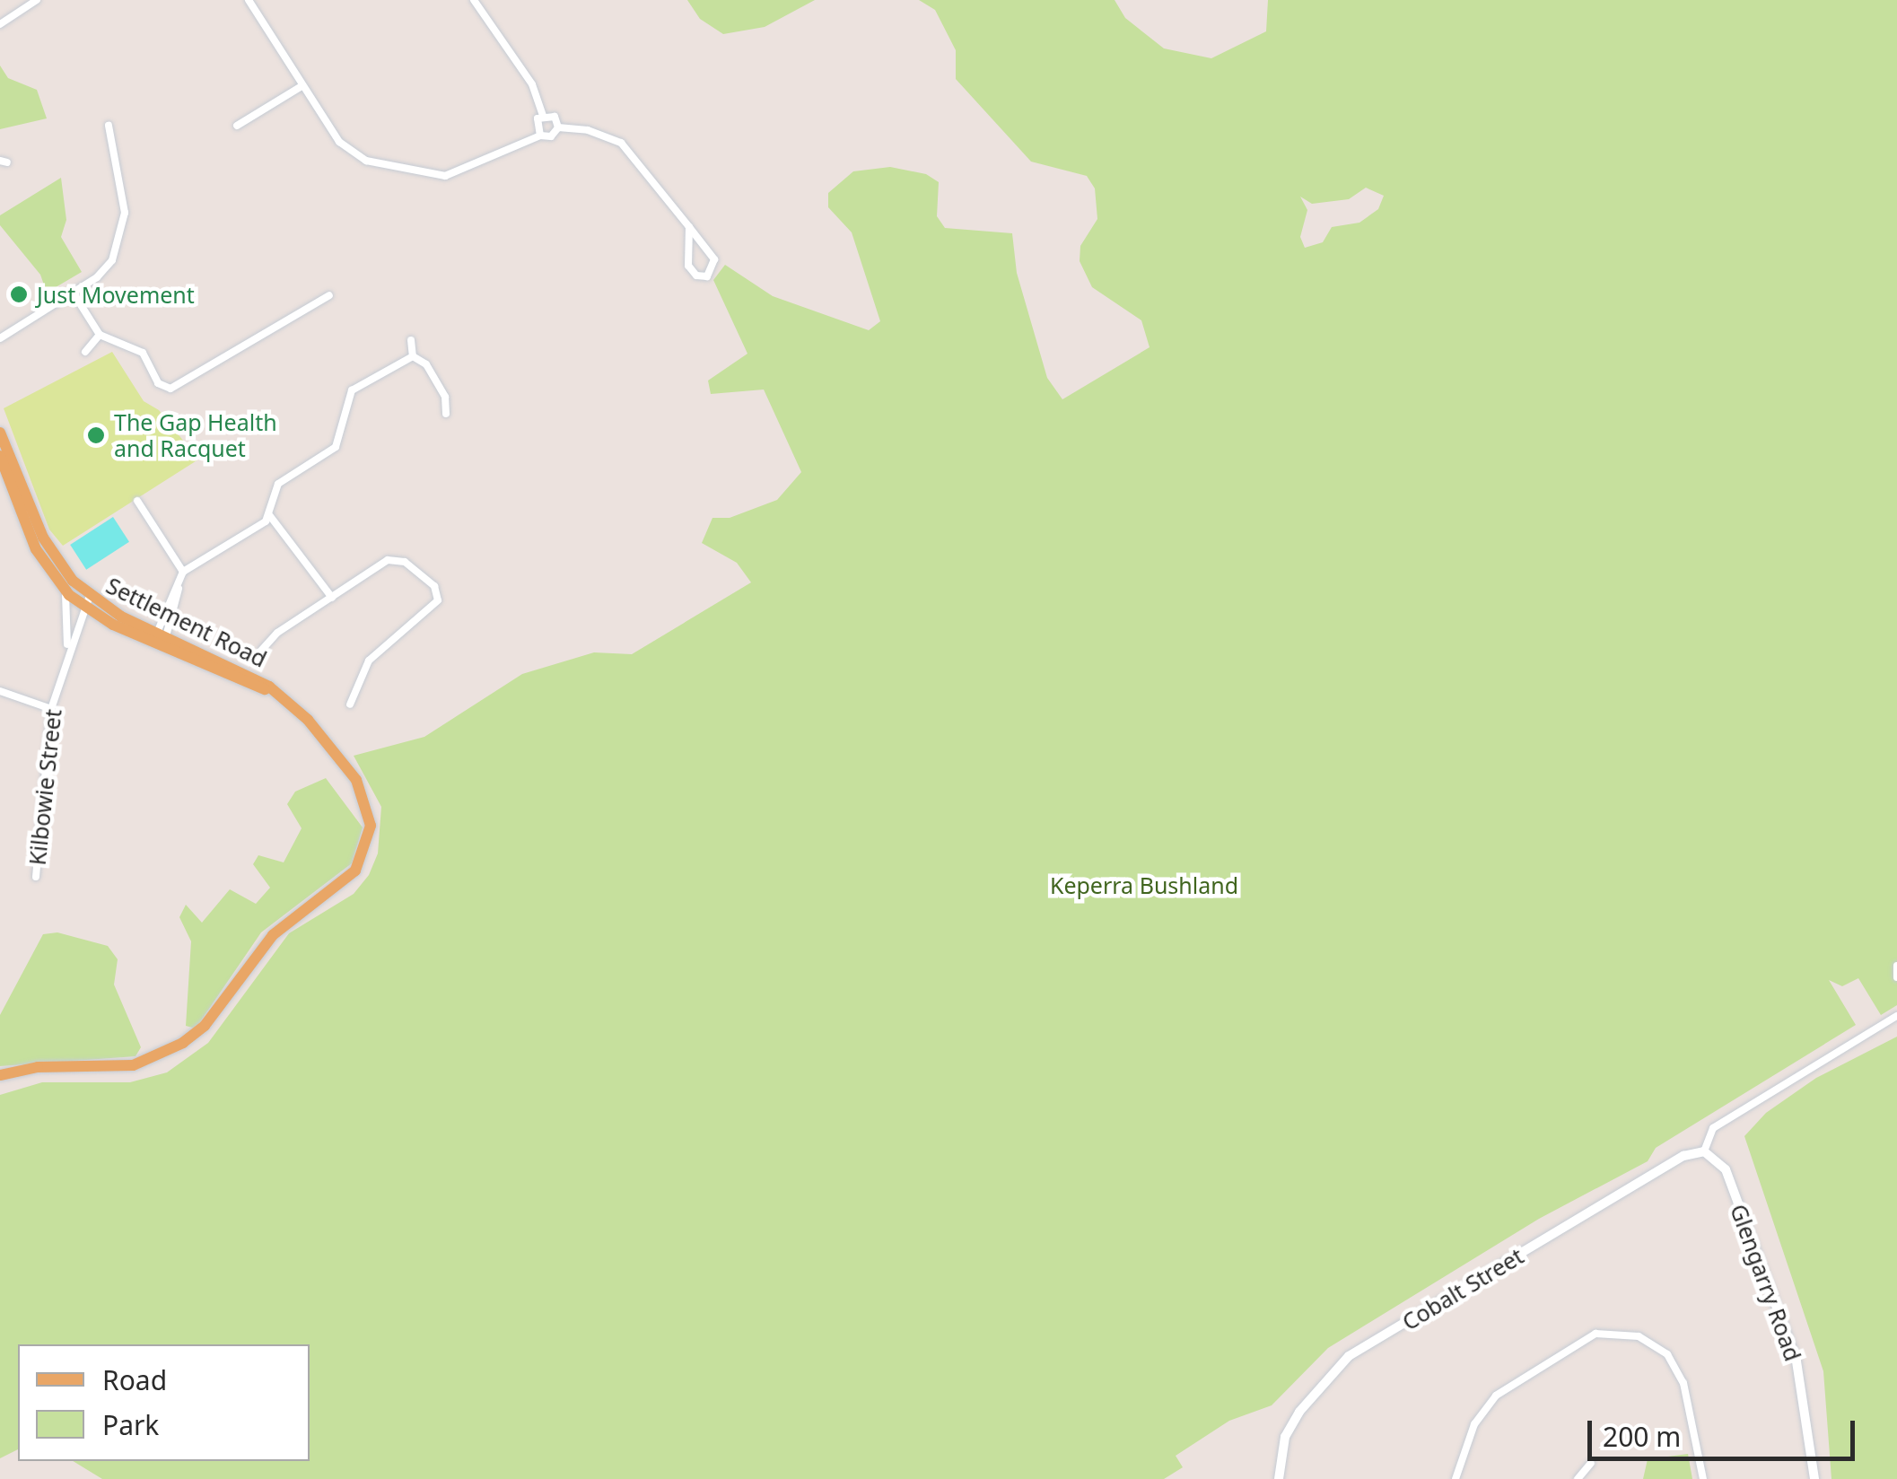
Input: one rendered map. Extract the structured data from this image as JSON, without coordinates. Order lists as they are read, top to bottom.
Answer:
{
  "streets": {
    "main road": ["Settlement Road"],
    "street": ["Kilbowie Street", "Glengarry Road", "Cobalt Street"]
  },
  "crossings": [
    ["Settlement Road", "Kilbowie Street"],
    ["Glengarry Road", "Cobalt Street"]
  ],
  "parks": ["Keperra Bushland"],
  "places": ["Just Movement", "The Gap Health and Racquet"],
  "legend": ["Road", "Park"],
  "scale_bar": "200 m"
}
